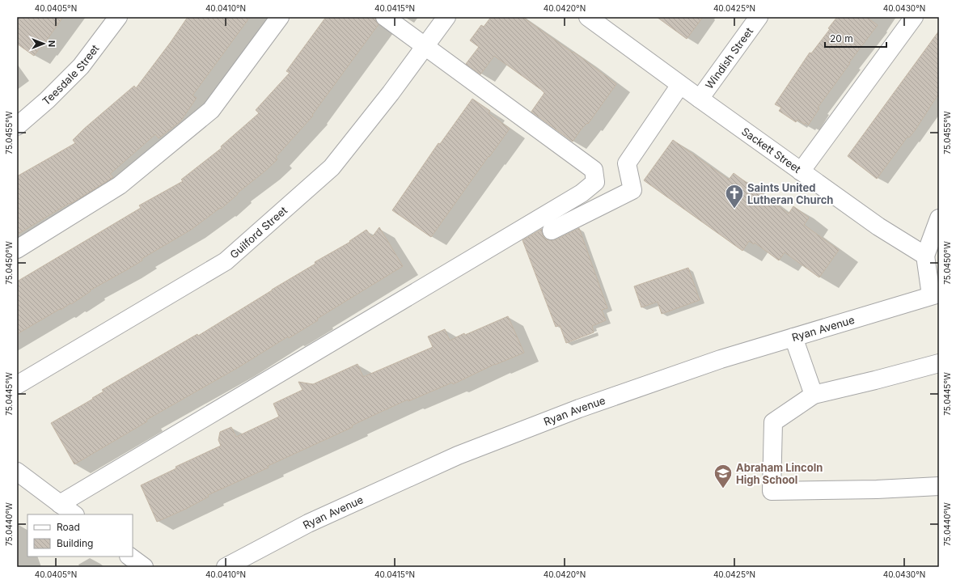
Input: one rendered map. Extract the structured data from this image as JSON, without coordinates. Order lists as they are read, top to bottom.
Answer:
{
  "streets": {
    "street": [
      "Windish Street",
      "Teesdale Street",
      "Sackett Street",
      "Guilford Street",
      "Ryan Avenue"
    ]
  },
  "crossings": [
    ["Windish Street", "Sackett Street"]
  ],
  "places": {
    "church": ["Saints United Lutheran Church"],
    "school or university": ["Abraham Lincoln High School"]
  },
  "legend": ["Road", "Building"],
  "scale_bar": "20 m",
  "north": "right",
  "coordinates": [
    "40.0405°N",
    "40.0410°N",
    "40.0415°N",
    "40.0420°N",
    "40.0425°N",
    "40.0430°N",
    "75.0455°W",
    "75.0450°W",
    "75.0445°W",
    "75.0440°W"
  ]
}
